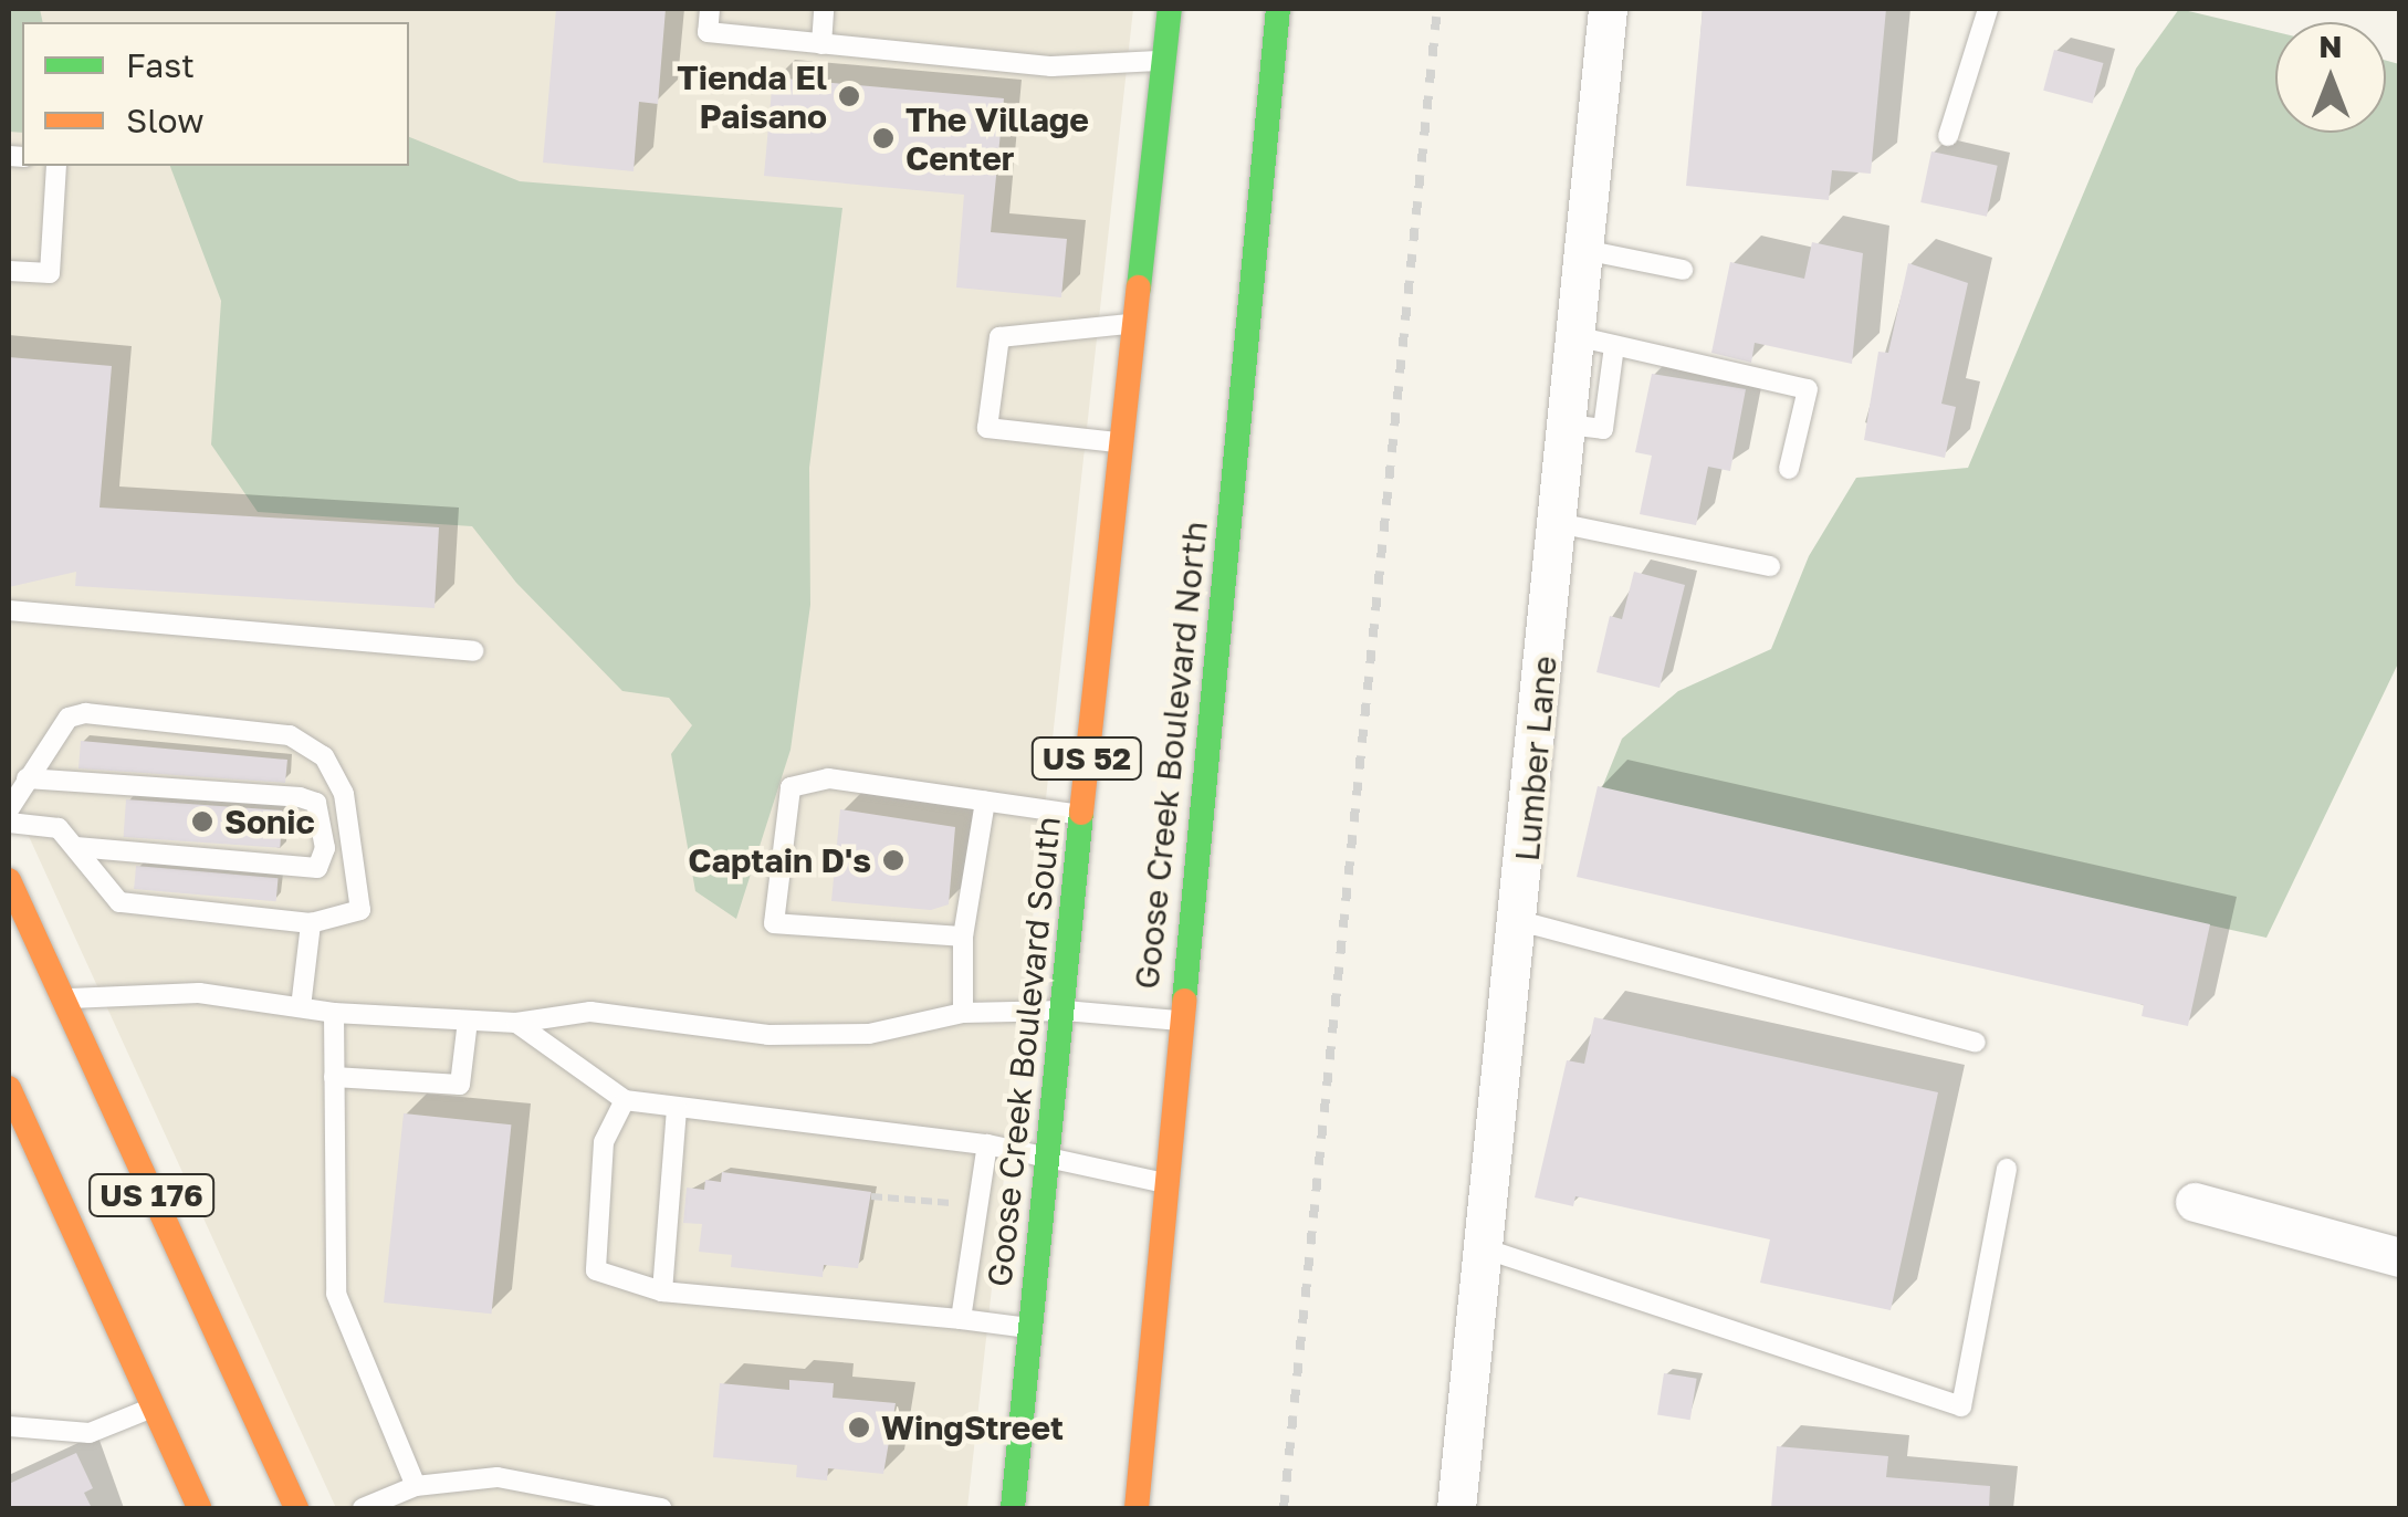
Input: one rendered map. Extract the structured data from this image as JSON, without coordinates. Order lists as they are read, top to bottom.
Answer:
{
  "streets": {
    "main road": [
      "Goose Creek Boulevard North",
      "US 52",
      "Goose Creek Boulevard South",
      "US 176"
    ],
    "street": ["Lumber Lane"]
  },
  "places": [
    "Tienda El Paisano",
    "The Village Center",
    "Sonic",
    "Captain D's",
    "WingStreet"
  ],
  "legend": ["Fast", "Slow"],
  "north": "top"
}
